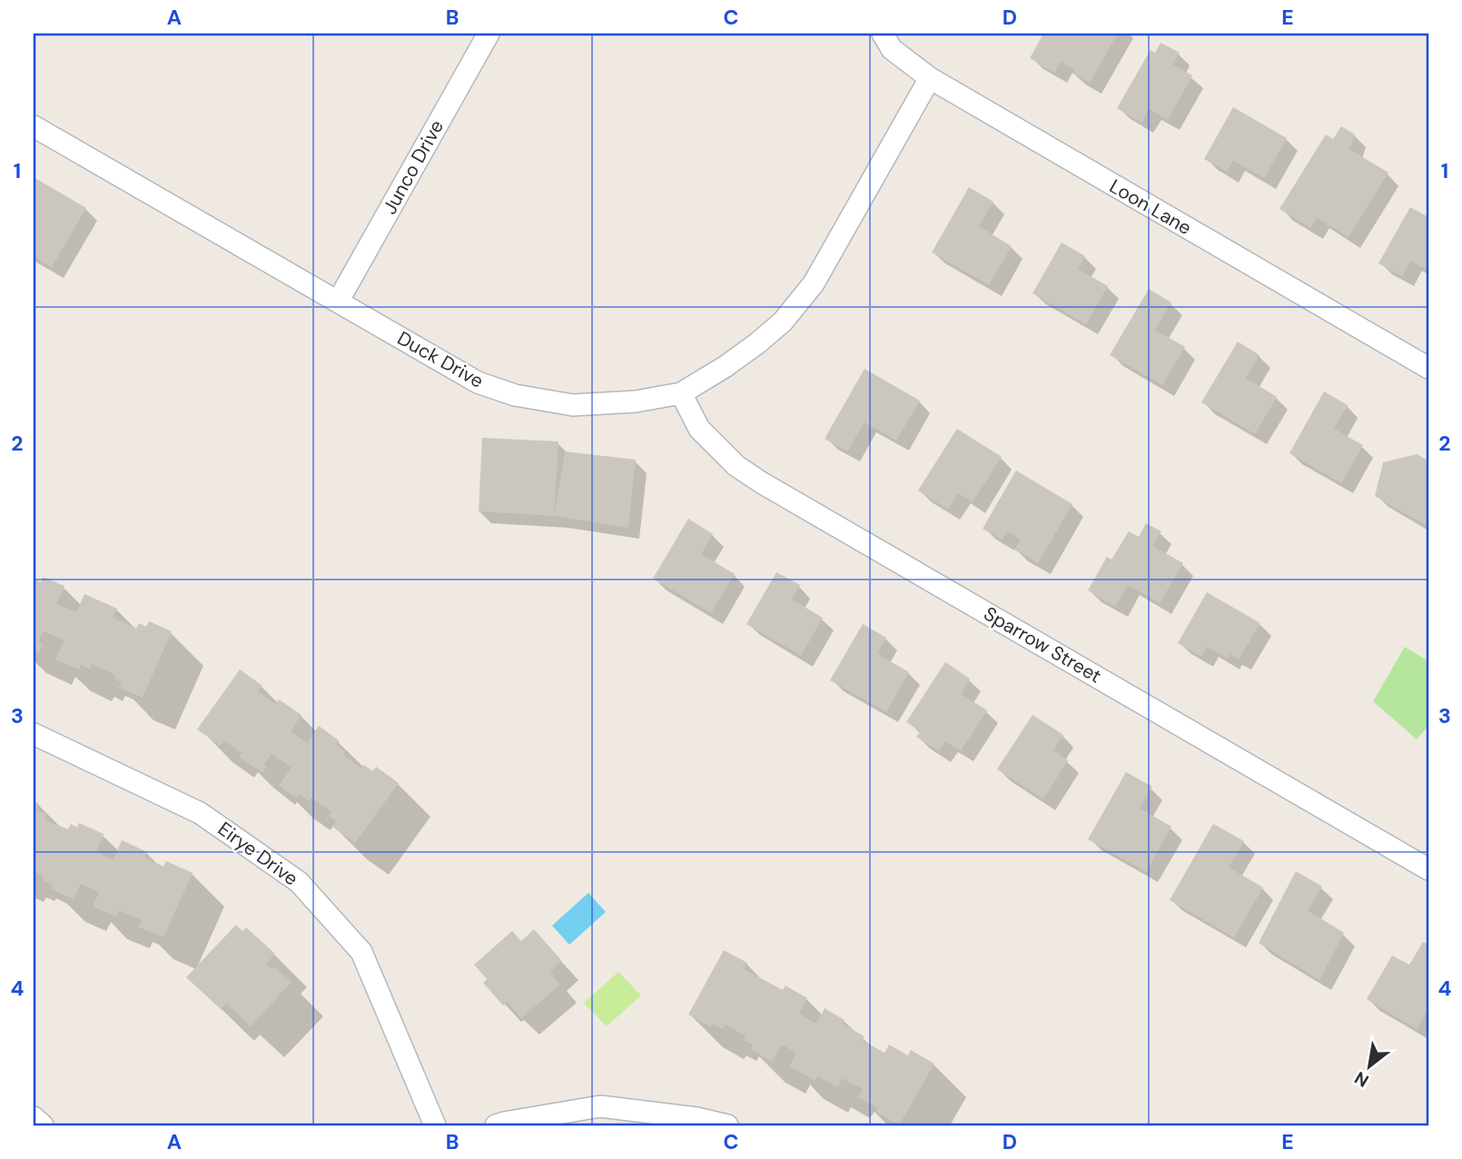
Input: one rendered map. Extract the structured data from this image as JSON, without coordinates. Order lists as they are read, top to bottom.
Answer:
{
  "streets": {
    "street": [
      "Junco Drive",
      "Loon Lane",
      "Duck Drive",
      "Sparrow Street",
      "Eirye Drive"
    ]
  },
  "crossings": [
    ["Junco Drive", "Duck Drive"],
    ["Loon Lane", "Duck Drive"],
    ["Duck Drive", "Sparrow Street"]
  ],
  "north": "bottom left",
  "grid": {
    "columns": [
      "A",
      "B",
      "C",
      "D",
      "E"
    ],
    "rows": [
      "1",
      "2",
      "3",
      "4"
    ]
  }
}
